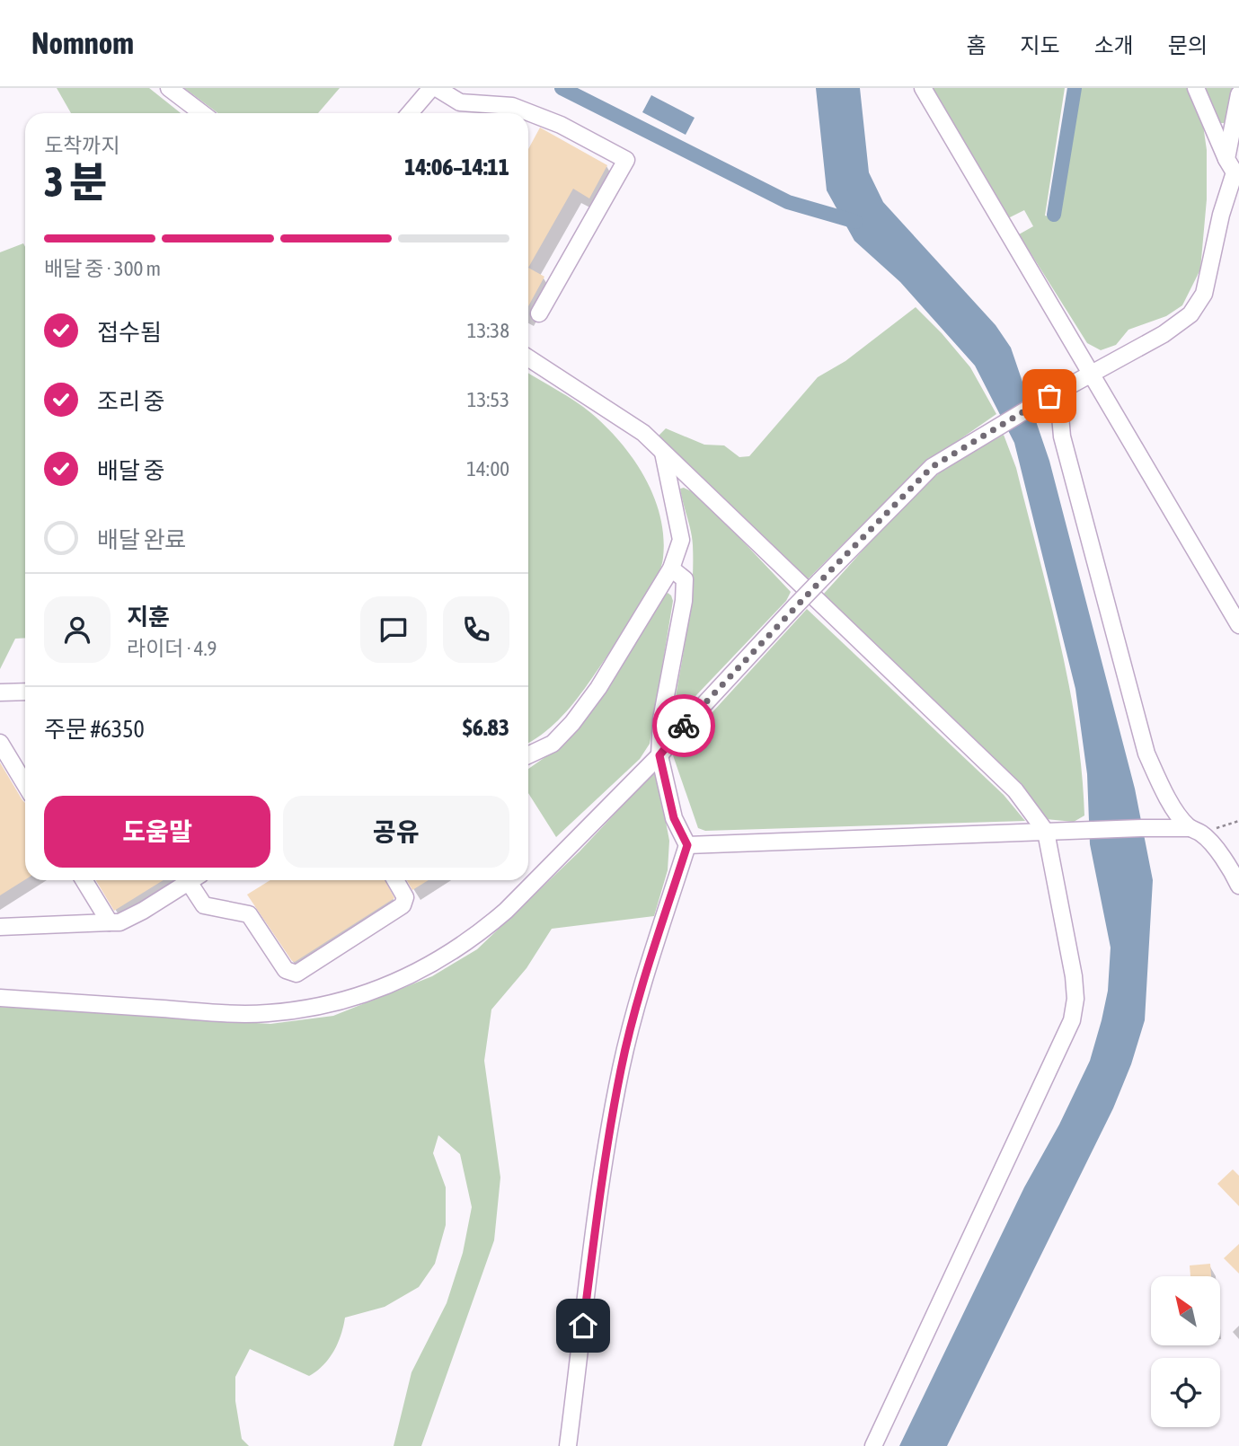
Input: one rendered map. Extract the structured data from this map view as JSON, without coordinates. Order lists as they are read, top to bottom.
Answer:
{
  "north": "top left",
  "page": {
    "header": "Nomnom",
    "nav": [
      "홈",
      "지도",
      "소개",
      "문의"
    ],
    "heading": ["3 분", "도착까지", "14:06–14:11"],
    "panel": [
      "지훈",
      "라이더 · 4.9",
      "주문 #6350",
      "$6.83"
    ],
    "bar": "배달 중 · 300 m",
    "list": [
      ["접수됨", "13:38"],
      ["조리 중", "13:53"],
      ["배달 중", "14:00"],
      "배달 완료"
    ],
    "buttons": ["도움말", "공유"]
  }
}
